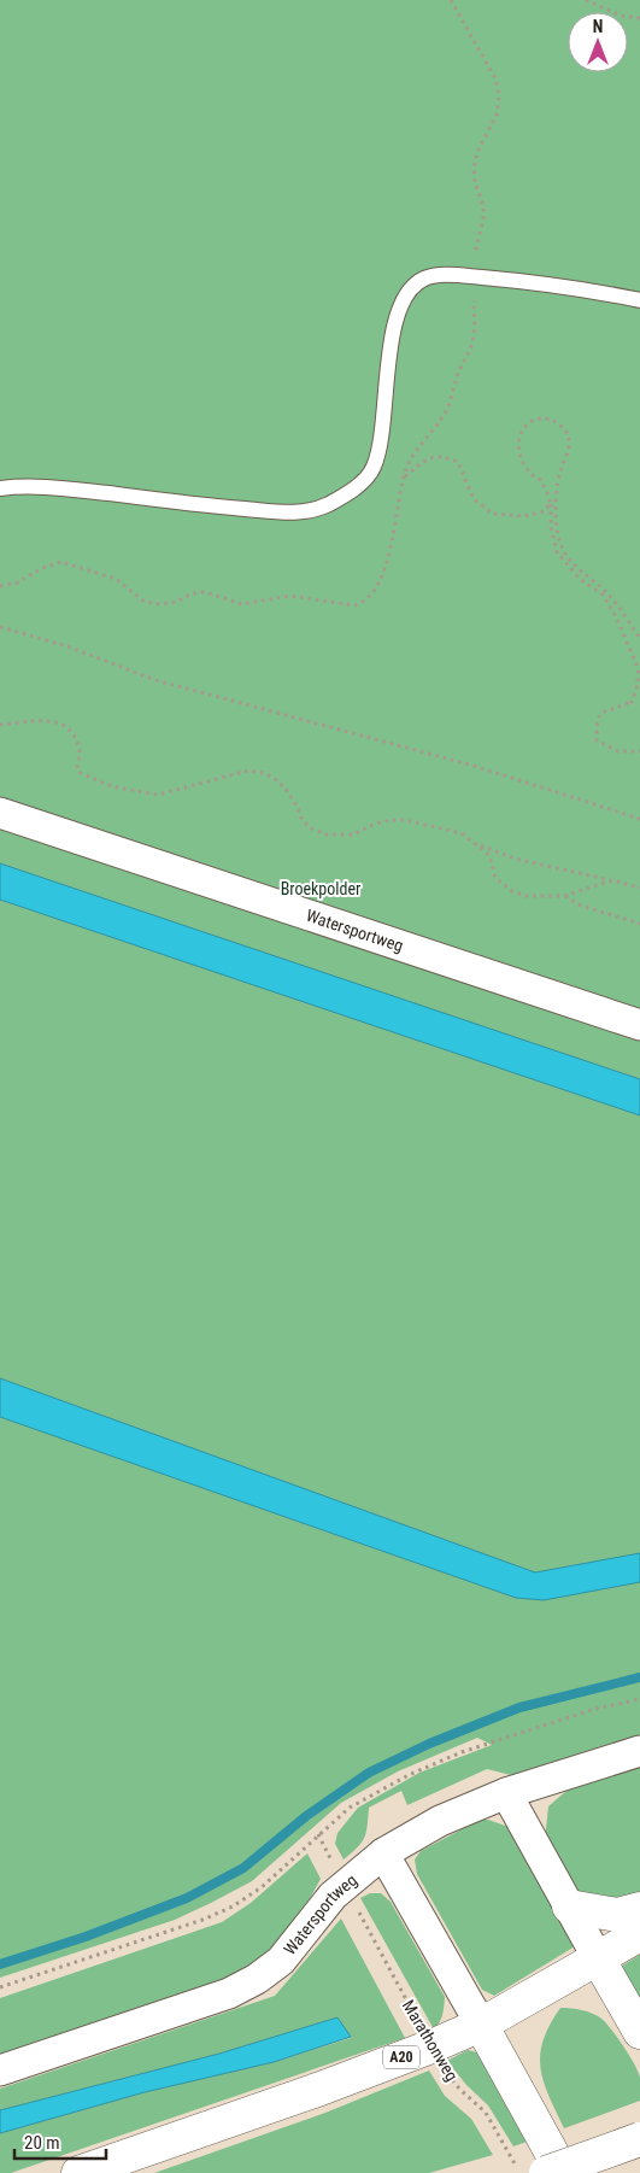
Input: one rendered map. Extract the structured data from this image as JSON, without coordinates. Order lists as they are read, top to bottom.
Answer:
{
  "streets": {
    "main road": ["A20"],
    "street": ["Watersportweg"],
    "path": ["Marathonweg"]
  },
  "crossings": [
    ["Watersportweg", "Marathonweg"],
    ["Marathonweg", "A20"]
  ],
  "parks": ["Broekpolder"],
  "scale_bar": "20 m",
  "north": "top"
}
